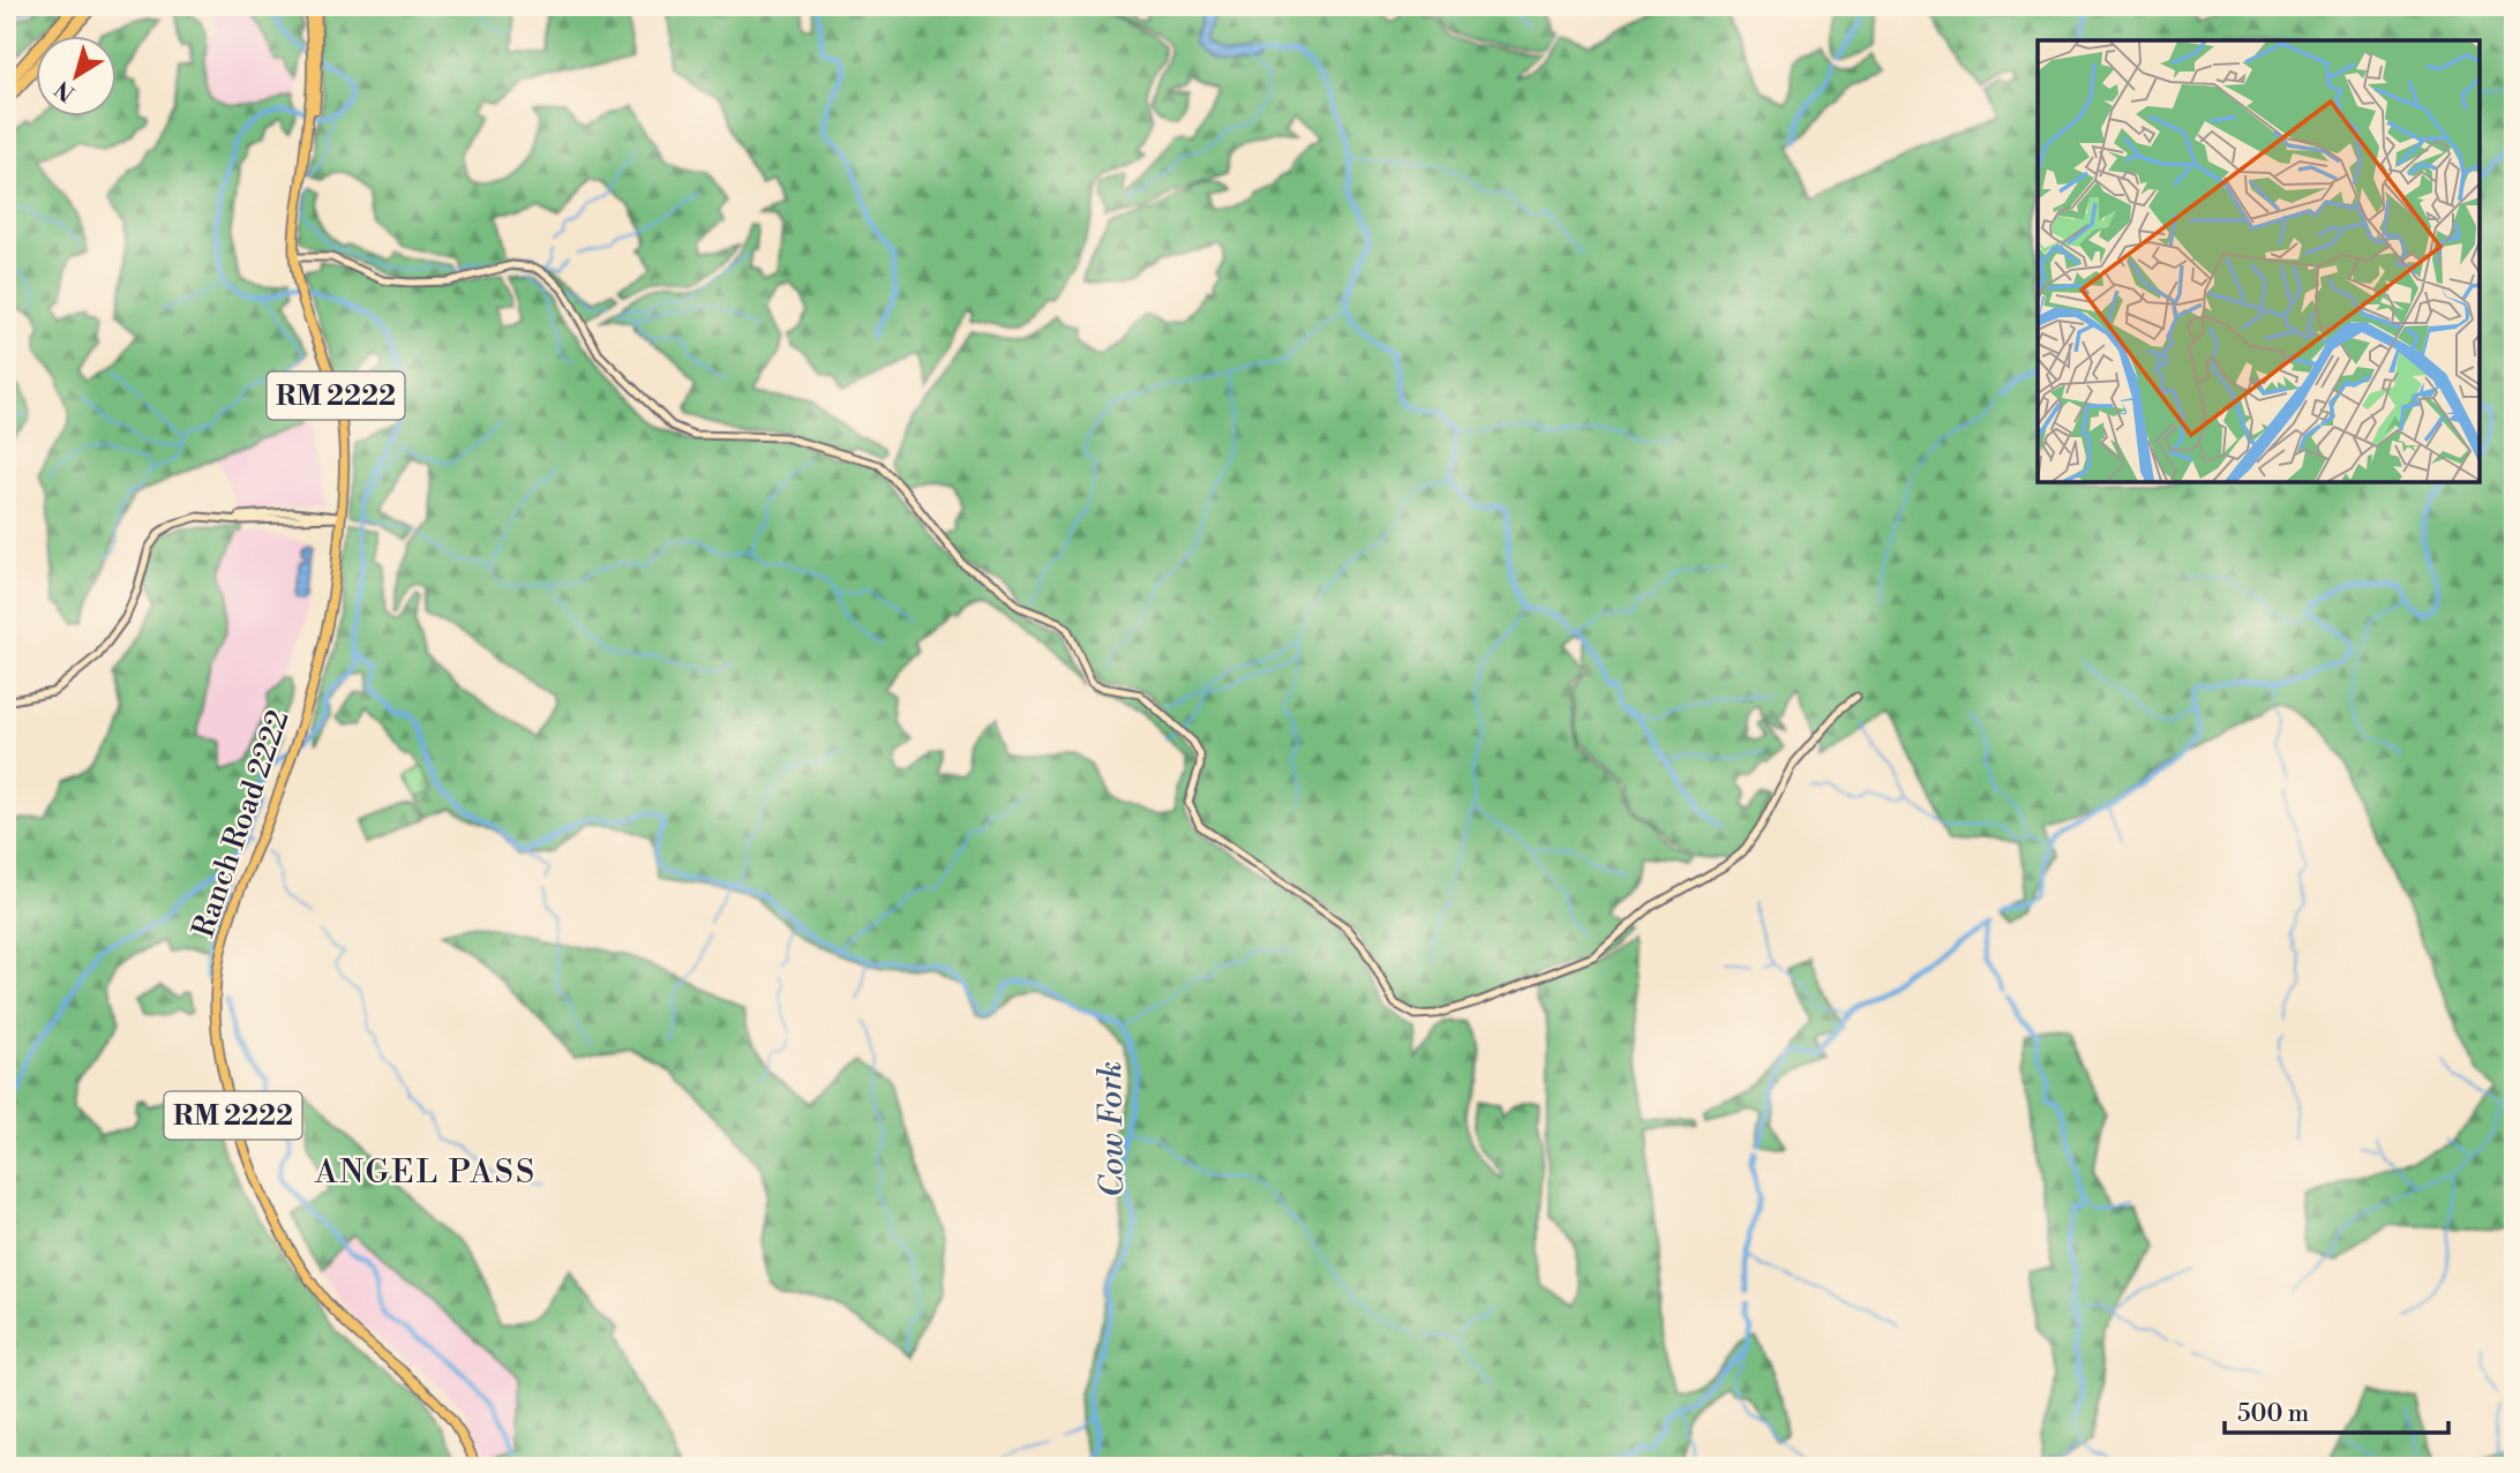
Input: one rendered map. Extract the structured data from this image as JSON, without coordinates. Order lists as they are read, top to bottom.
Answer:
{
  "streets": {
    "main road": ["RM 2222", "Ranch Road 2222"]
  },
  "districts": ["ANGEL PASS"],
  "water": ["Cow Fork"],
  "scale_bar": "500 m",
  "north": "bottom left"
}
